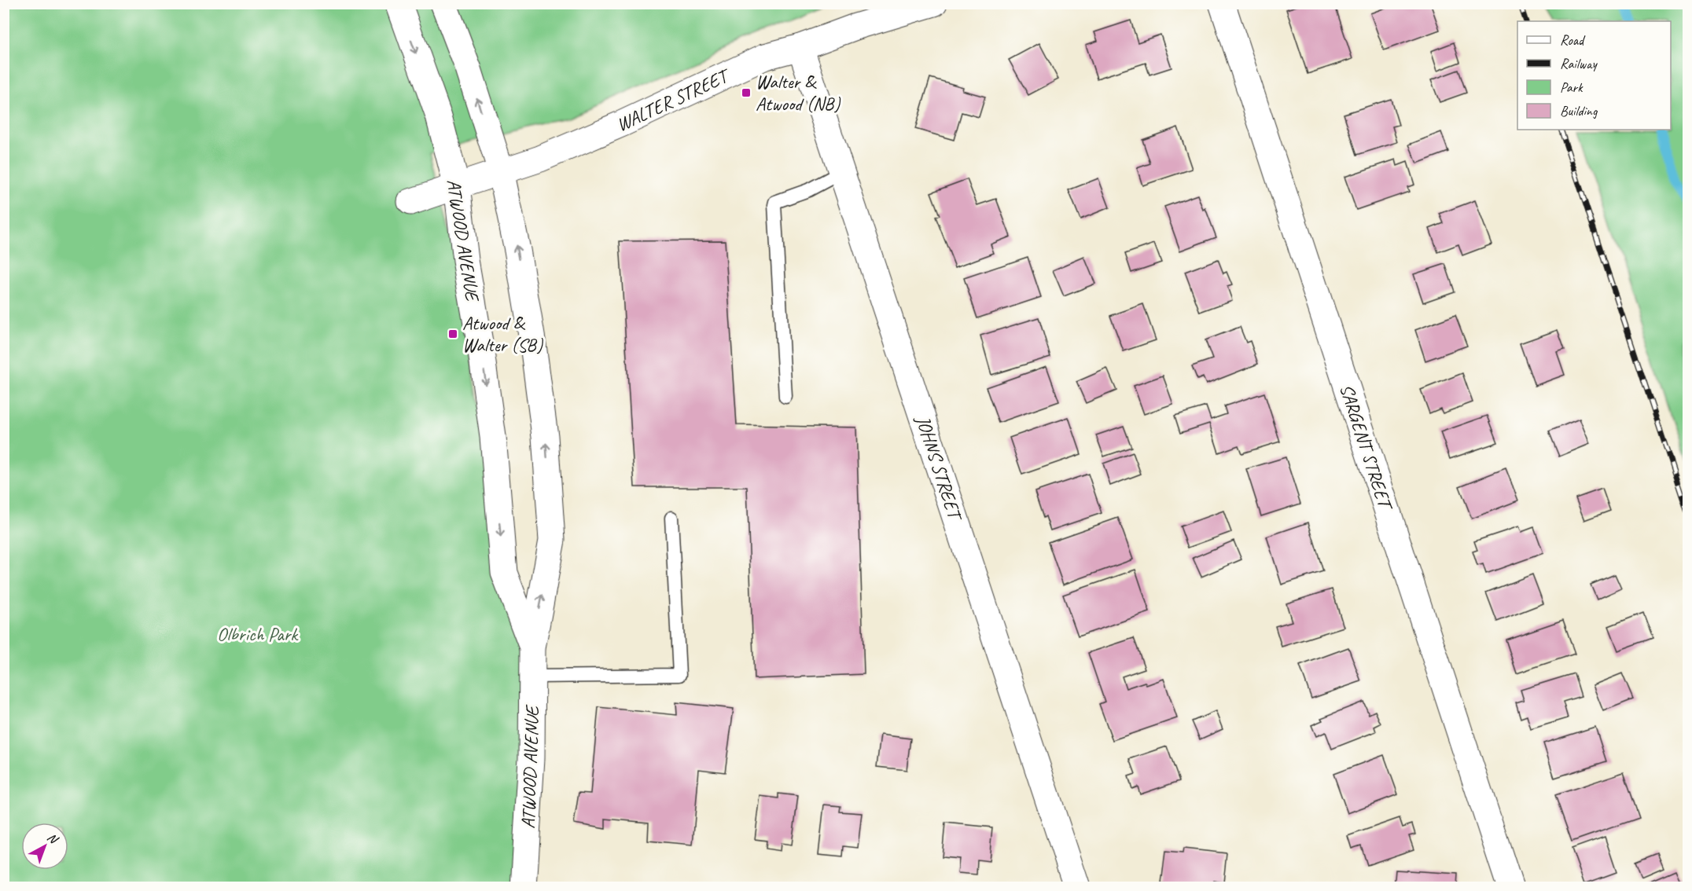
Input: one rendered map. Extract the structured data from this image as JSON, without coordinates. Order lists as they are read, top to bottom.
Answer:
{
  "streets": {
    "street": [
      "WALTER STREET",
      "ATWOOD AVENUE",
      "SARGENT STREET",
      "JOHNS STREET"
    ]
  },
  "crossings": [
    ["WALTER STREET", "ATWOOD AVENUE"],
    ["WALTER STREET", "JOHNS STREET"]
  ],
  "parks": ["Olbrich Park"],
  "places": {
    "transit": ["Walter & Atwood (NB)", "Atwood & Walter (SB)"]
  },
  "legend": [
    "Road",
    "Railway",
    "Park",
    "Building"
  ],
  "north": "top right"
}
